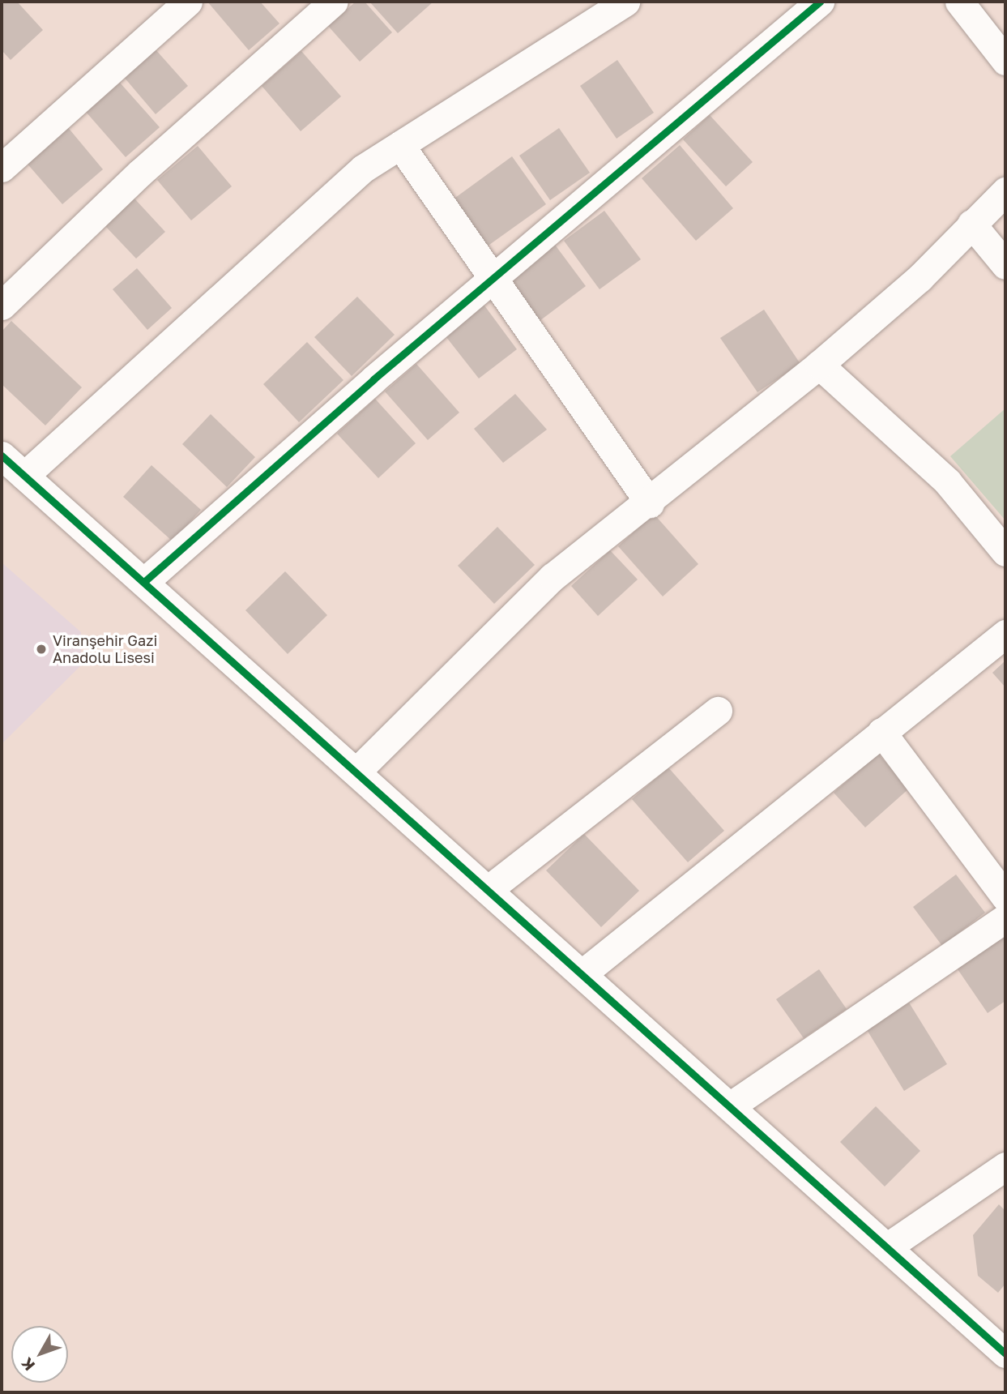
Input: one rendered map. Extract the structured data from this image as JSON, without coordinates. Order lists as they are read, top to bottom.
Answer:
{
  "places": ["Viranşehir Gazi Anadolu Lisesi"],
  "north": "bottom left"
}
